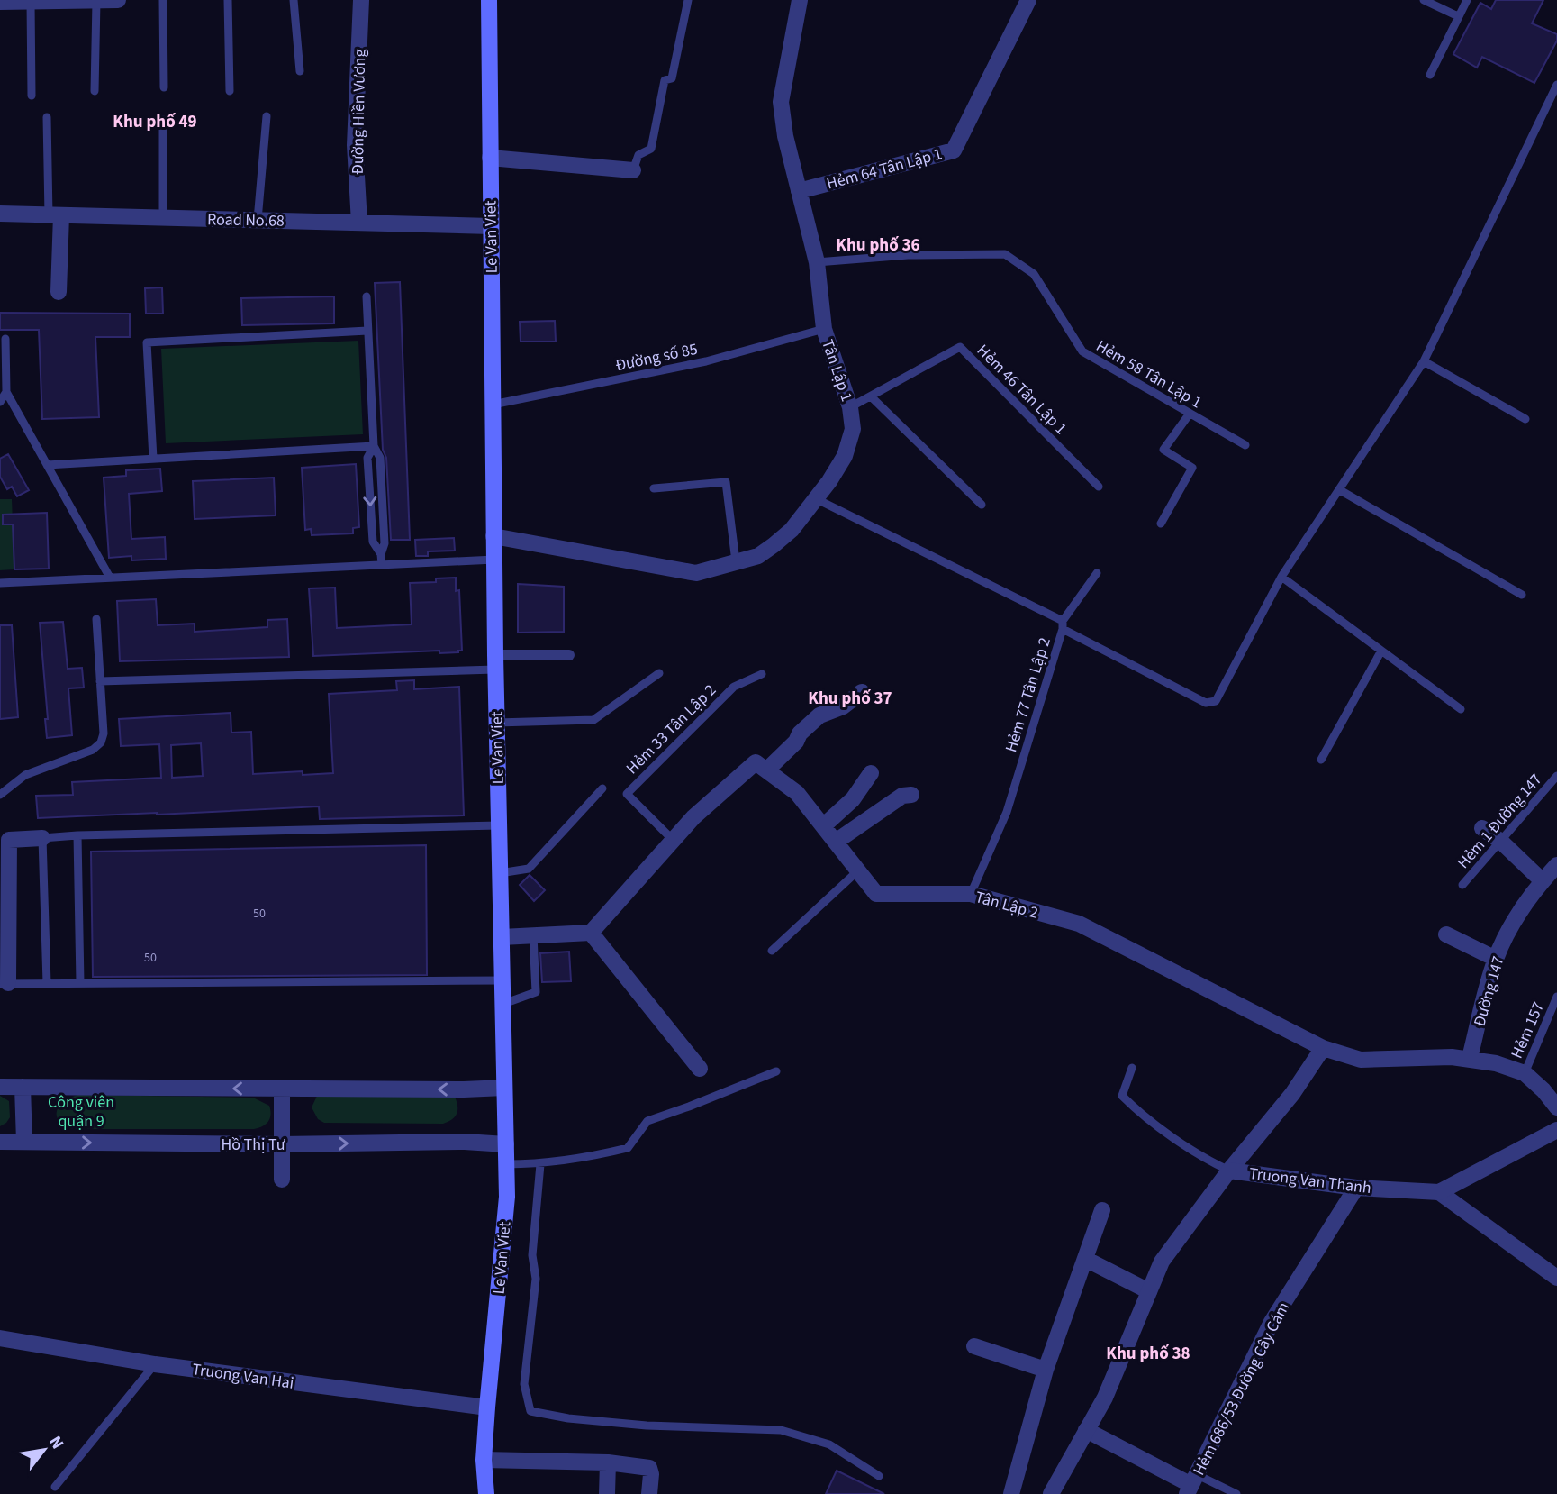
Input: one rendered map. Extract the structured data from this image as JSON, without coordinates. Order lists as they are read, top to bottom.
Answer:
{
  "streets": {
    "main road": ["Le Van Viet"],
    "street": [
      "Đường Hiền Vương",
      "Hẻm 64 Tân Lập 1",
      "Road No.68",
      "Tân Lập 1",
      "Tân Lập 2",
      "Đường 147",
      "Hồ Thị Tư",
      "Truong Van Thanh",
      "Truong Van Hai",
      "Hẻm 686/53 Đường Cây Cám"
    ],
    "lane": [
      "Đường số 85",
      "Hẻm 58 Tân Lập 1",
      "Hẻm 46 Tân Lập 1",
      "Hẻm 77 Tân Lập 2",
      "Hẻm 33 Tân Lập 2",
      "Hẻm 1 Đường 147",
      "Hẻm 157"
    ]
  },
  "crossings": [
    ["Đường Hiền Vương", "Road No.68"],
    ["Hẻm 64 Tân Lập 1", "Tân Lập 1"],
    ["Road No.68", "Le Van Viet"],
    ["Le Van Viet", "Đường số 85"],
    ["Le Van Viet", "Tân Lập 1"],
    ["Le Van Viet", "Hồ Thị Tư"],
    ["Le Van Viet", "Truong Van Hai"],
    ["Đường số 85", "Tân Lập 1"],
    ["Tân Lập 1", "Hẻm 58 Tân Lập 1"],
    ["Tân Lập 1", "Hẻm 46 Tân Lập 1"],
    ["Tân Lập 1", "Hẻm 77 Tân Lập 2"],
    ["Hẻm 77 Tân Lập 2", "Tân Lập 2"],
    ["Tân Lập 2", "Đường 147"],
    ["Tân Lập 2", "Hẻm 157"],
    ["Truong Van Thanh", "Hẻm 686/53 Đường Cây Cám"]
  ],
  "districts": [
    "Khu phố 49",
    "Khu phố 36",
    "Khu phố 37",
    "Khu phố 38"
  ],
  "parks": ["Công viên quận 9"],
  "house_numbers": ["50", "50"],
  "north": "top right"
}
